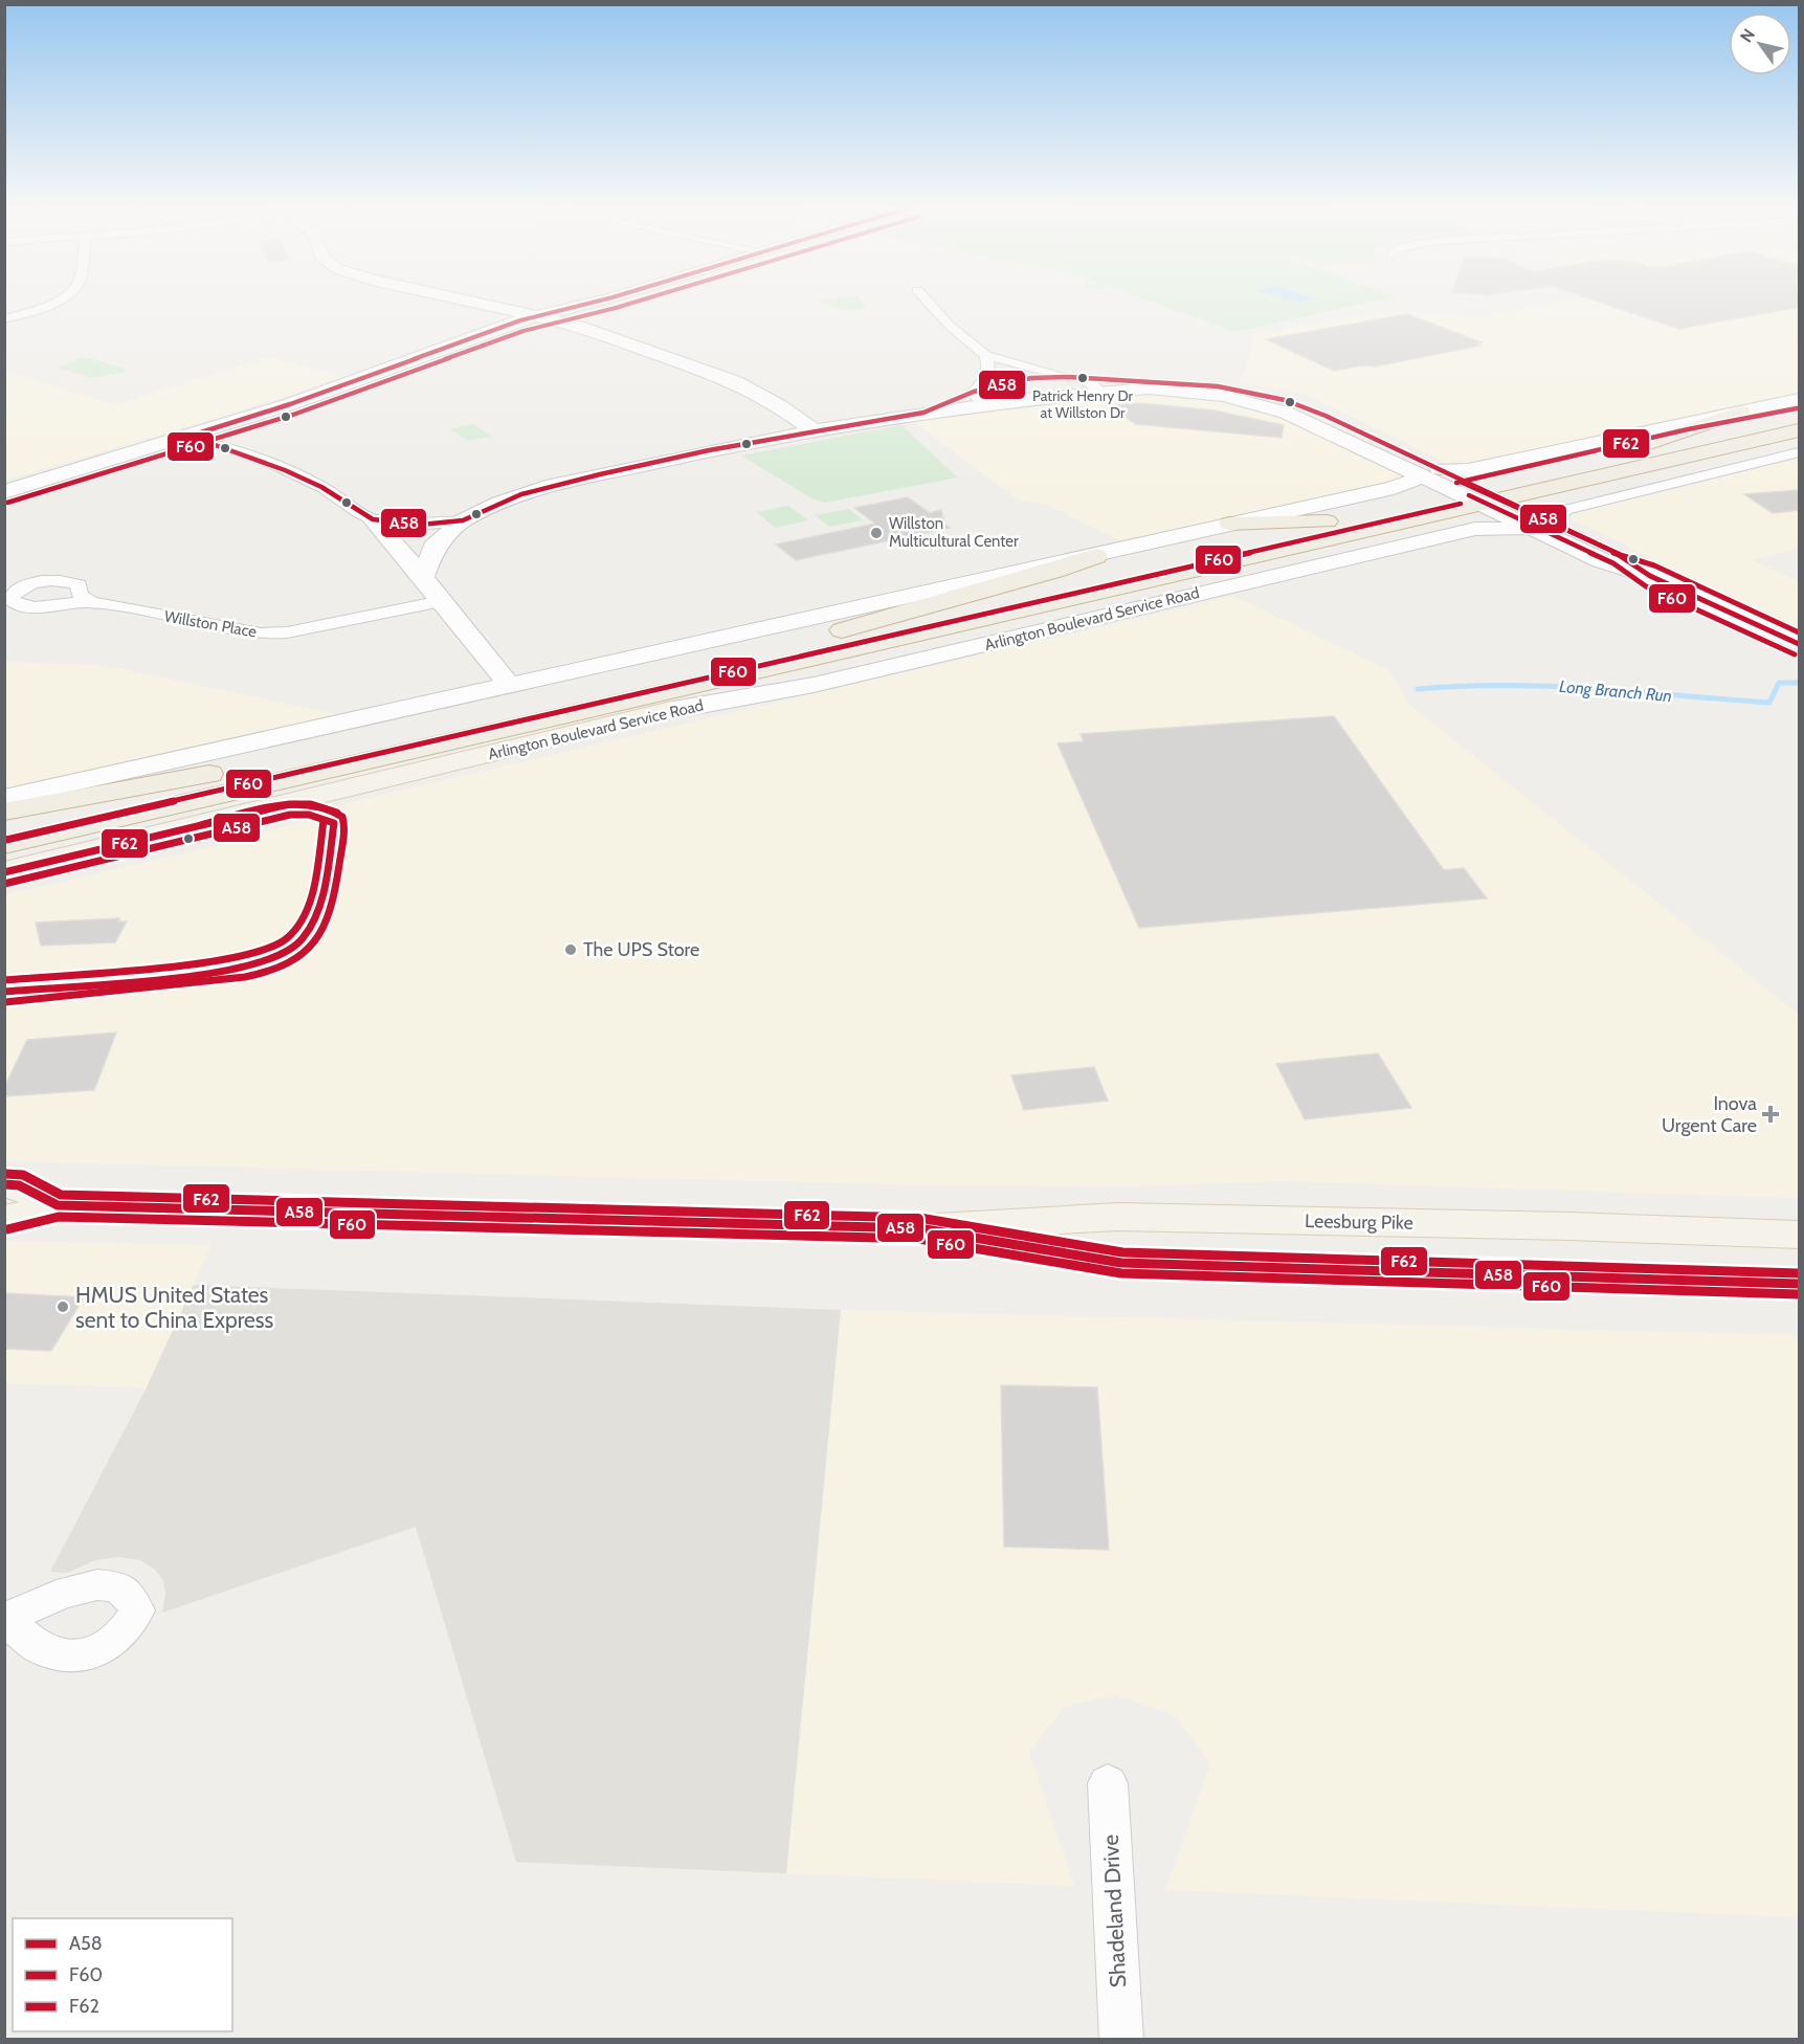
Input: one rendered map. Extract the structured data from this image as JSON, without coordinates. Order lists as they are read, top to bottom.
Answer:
{
  "streets": {
    "main road": ["Arlington Boulevard Service Road", "Leesburg Pike"],
    "street": ["Willston Place", "Shadeland Drive"]
  },
  "water": ["Long Branch Run"],
  "places": {
    "other": [
      "Patrick Henry Dr at Willston Dr",
      "Willston Multicultural Center",
      "The UPS Store",
      "HMUS United States sent to China Express"
    ],
    "health": ["Inova Urgent Care"]
  },
  "lines": ["transit line A58", "transit line F60", "transit line F62"],
  "legend": ["A58", "F60", "F62"],
  "north": "top left"
}
